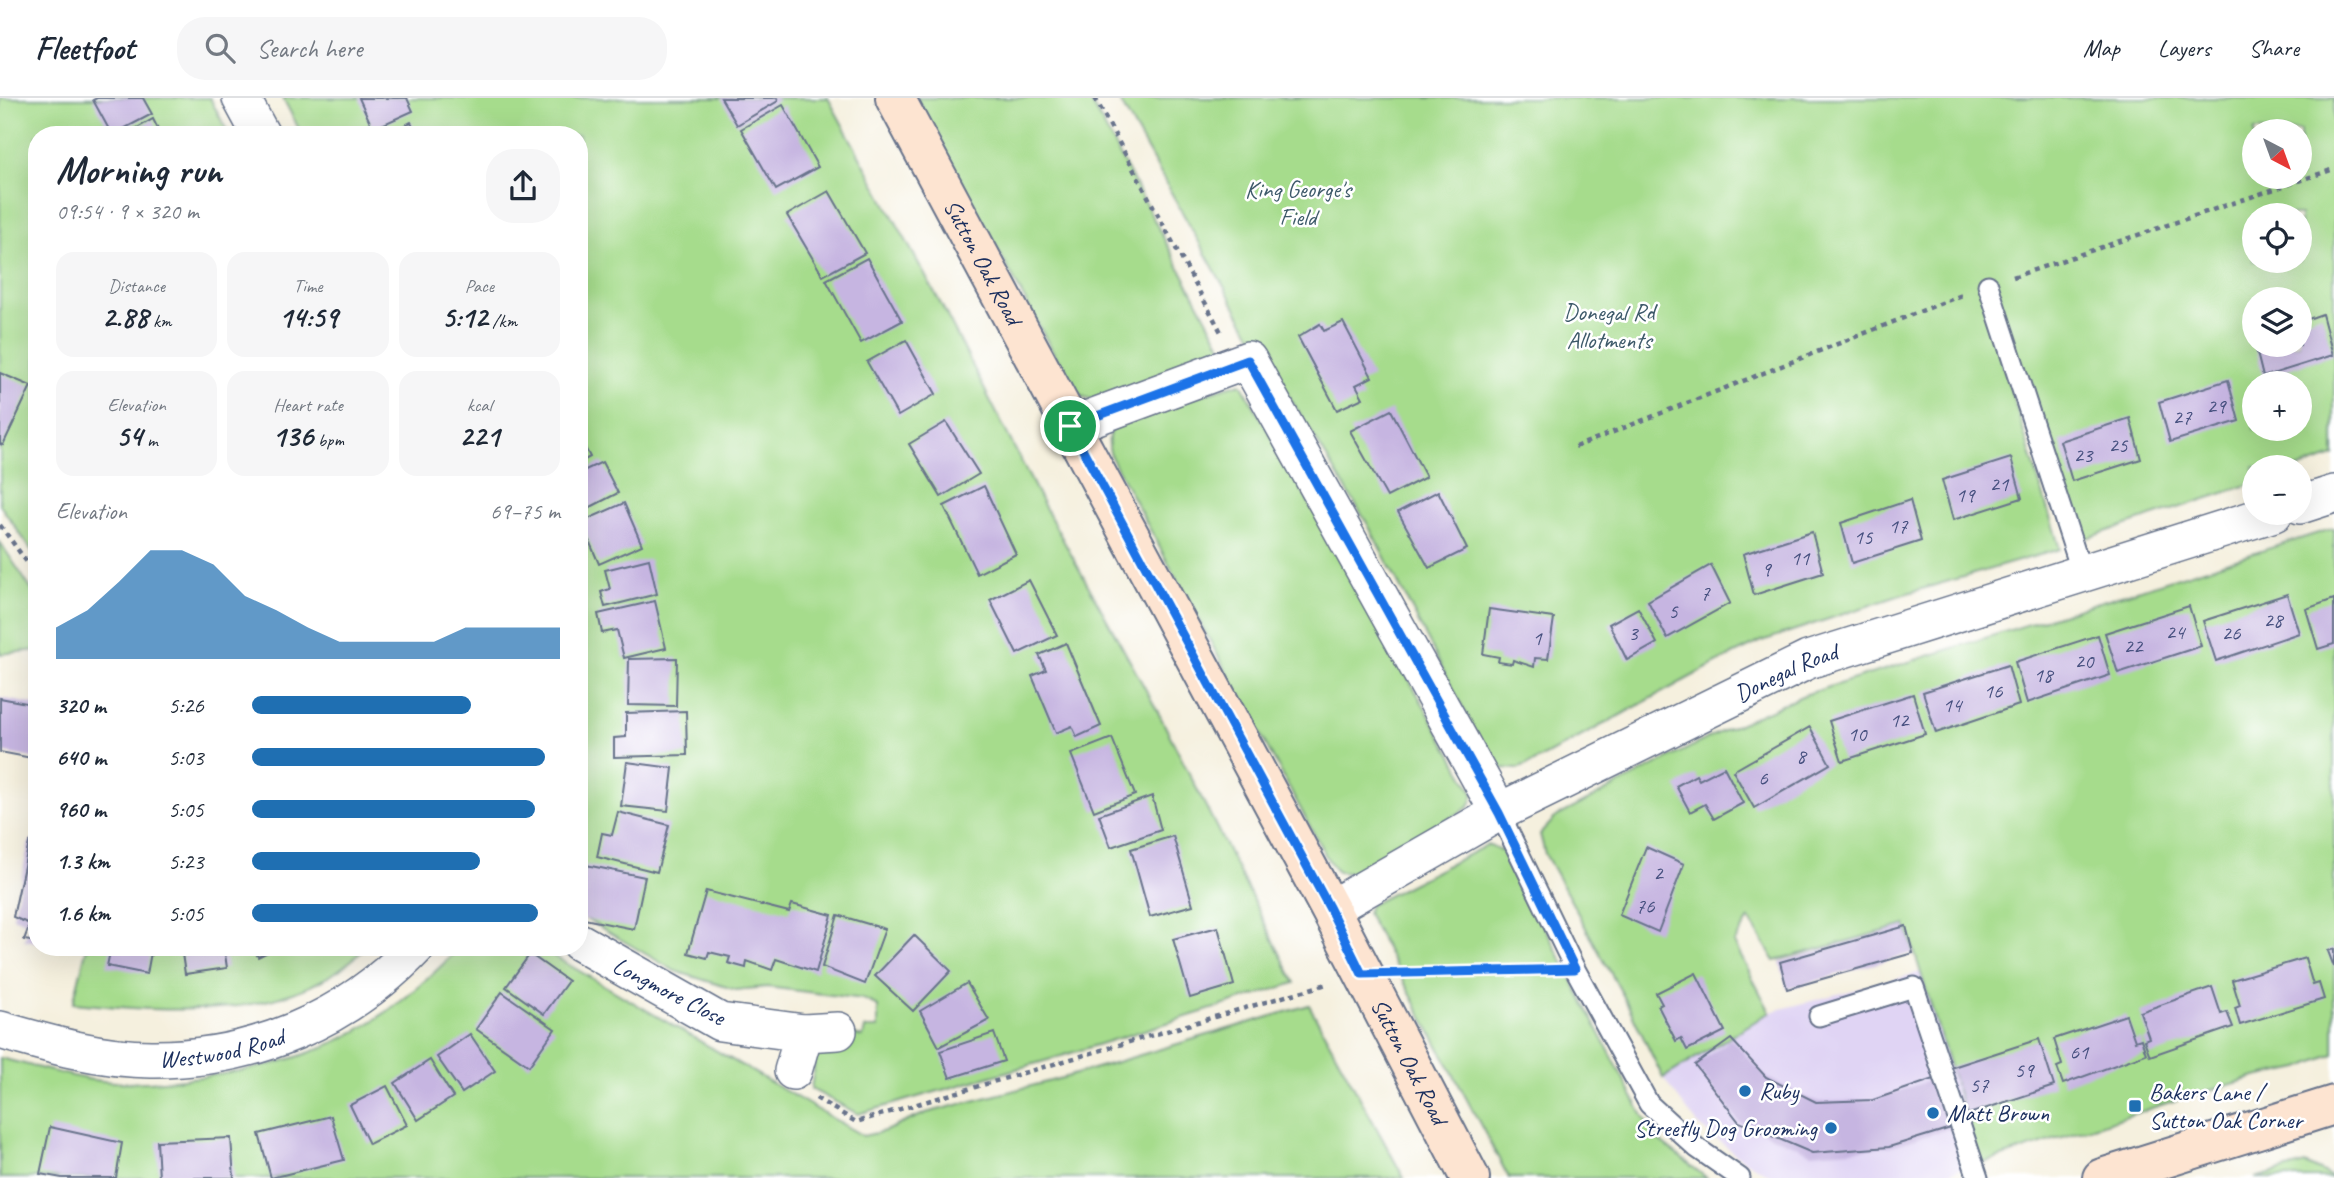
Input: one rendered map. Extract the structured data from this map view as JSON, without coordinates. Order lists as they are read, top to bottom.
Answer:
{
  "streets": {
    "main road": ["Sutton Oak Road"],
    "street": ["Donegal Road", "Longmore Close", "Westwood Road"]
  },
  "crossings": [
    ["Sutton Oak Road", "Donegal Road"]
  ],
  "parks": ["King George's Field", "Donegal Rd Allotments"],
  "places": {
    "other": ["Ruby", "Matt Brown", "Streetly Dog Grooming"],
    "transit": ["Bakers Lane / Sutton Oak Corner"]
  },
  "house_numbers": [
    "29",
    "27",
    "25",
    "23",
    "21",
    "19",
    "17",
    "15",
    "11",
    "9",
    "7",
    "5",
    "28",
    "24",
    "3",
    "26",
    "1",
    "22",
    "20",
    "18",
    "16",
    "14",
    "12",
    "10",
    "8",
    "6",
    "2",
    "76",
    "61",
    "59",
    "57"
  ],
  "north": "bottom right",
  "page": {
    "header": "Fleetfoot",
    "search": "Search here",
    "nav": ["Map", "Layers", "Share"],
    "map_buttons": ["+", "−"],
    "heading": ["Morning run", "09:54 · 9 × 320 m"],
    "stats": [
      ["Distance", "2.88 km"],
      ["Time", "14:59"],
      ["Pace", "5:12 /km"],
      ["Elevation", "54 m"],
      ["Heart rate", "136 bpm"],
      ["kcal", "221"]
    ],
    "chart": ["Elevation", "69–75 m"],
    "list": [
      {
        "name": "320 m",
        "note": "5:26"
      },
      {
        "name": "640 m",
        "note": "5:03"
      },
      {
        "name": "960 m",
        "note": "5:05"
      },
      {
        "name": "1.3 km",
        "note": "5:23"
      },
      {
        "name": "1.6 km",
        "note": "5:05"
      }
    ]
  }
}
